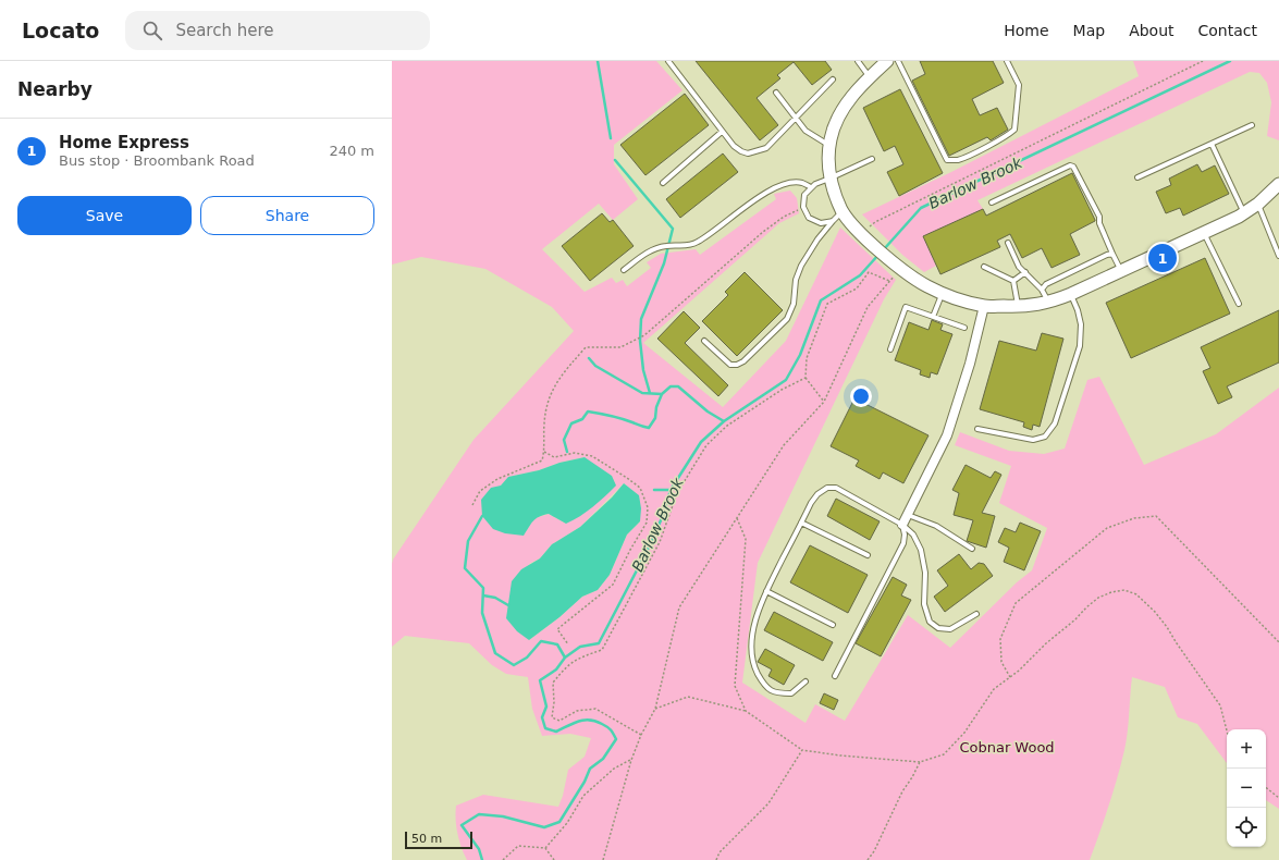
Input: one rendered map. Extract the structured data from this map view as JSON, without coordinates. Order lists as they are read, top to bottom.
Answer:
{
  "water": ["Barlow Brook"],
  "parks": ["Cobnar Wood"],
  "scale_bar": "50 m",
  "page": {
    "header": "Locato",
    "search": "Search here",
    "nav": [
      "Home",
      "Map",
      "About",
      "Contact"
    ],
    "heading": "Nearby",
    "list": [
      {
        "mark": "1",
        "name": "Home Express",
        "note": "Bus stop · Broombank Road",
        "value": "240 m"
      }
    ],
    "buttons": ["Save", "Share"],
    "pins": "1",
    "map_buttons": ["+", "−"],
    "scale": "50 m"
  }
}
